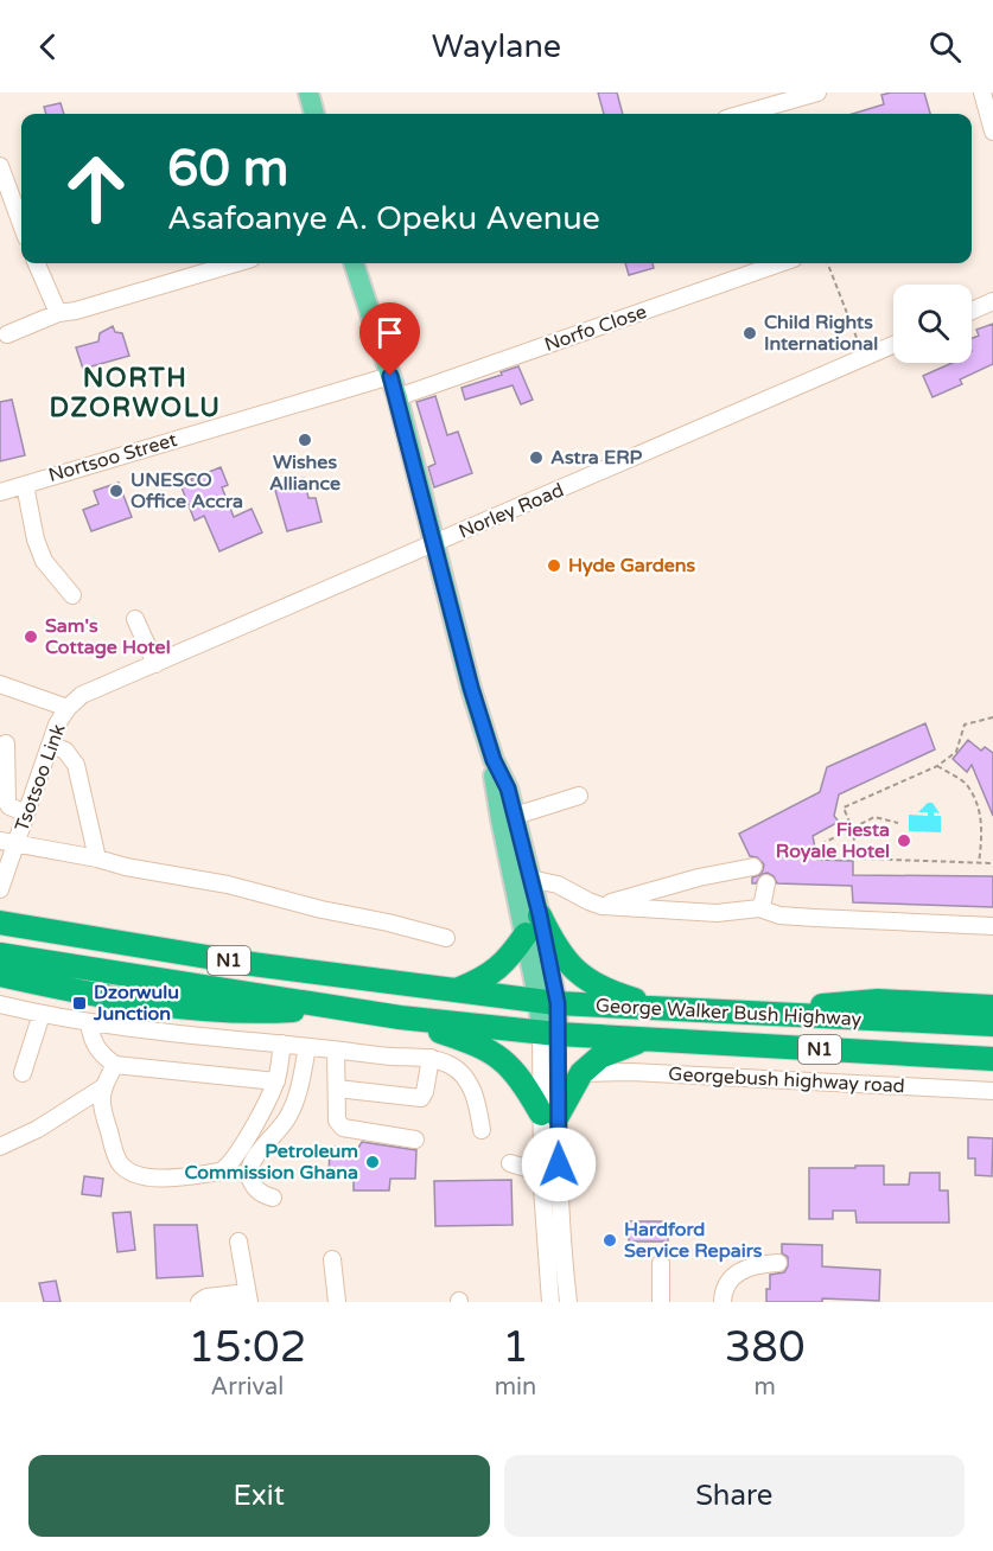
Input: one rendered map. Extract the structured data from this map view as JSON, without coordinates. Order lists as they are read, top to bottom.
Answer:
{
  "streets": {
    "highway": ["N1", "George Walker Bush Highway"],
    "street": [
      "Norfo Close",
      "Nortsoo Street",
      "Norley Road",
      "Tsotsoo Link",
      "Georgebush highway road"
    ]
  },
  "crossings": [
    ["Norley Road", "Tsotsoo Link"]
  ],
  "districts": ["NORTH DZORWOLU"],
  "places": {
    "other": [
      "Child Rights International",
      "Wishes Alliance",
      "Astra ERP",
      "UNESCO Office Accra",
      "Hyde Gardens",
      "Sam's Cottage Hotel",
      "Fiesta Royale Hotel",
      "Petroleum Commission Ghana",
      "Hardford Service Repairs"
    ],
    "transit": ["Dzorwulu Junction"]
  },
  "page": {
    "header": "Waylane",
    "turn": ["60 m", "Asafoanye A. Opeku Avenue"],
    "eta": [
      "15:02",
      "Arrival",
      "1",
      "min",
      "380",
      "m"
    ],
    "buttons": ["Exit", "Share"]
  }
}
